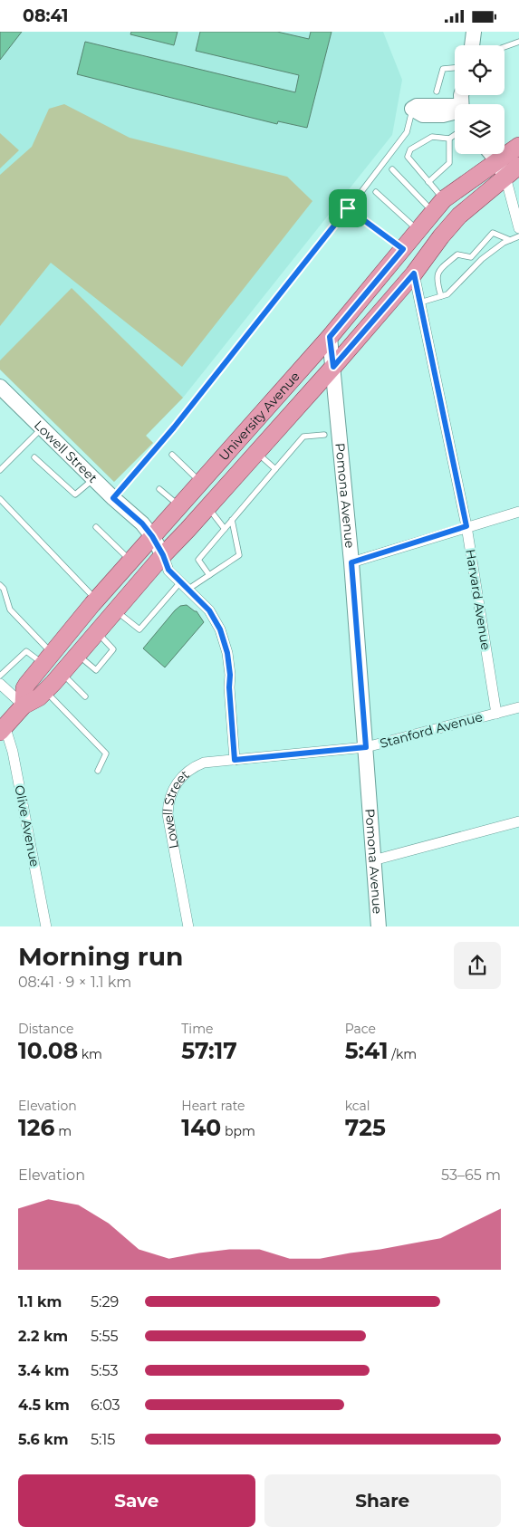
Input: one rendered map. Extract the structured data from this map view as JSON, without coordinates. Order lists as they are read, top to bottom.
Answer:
{
  "streets": {
    "main road": ["University Avenue"],
    "street": [
      "Lowell Street",
      "Pomona Avenue",
      "Harvard Avenue",
      "Stanford Avenue",
      "Olive Avenue"
    ]
  },
  "crossings": [
    ["University Avenue", "Lowell Street"],
    ["University Avenue", "Pomona Avenue"],
    ["University Avenue", "Harvard Avenue"],
    ["University Avenue", "Olive Avenue"],
    ["Lowell Street", "Stanford Avenue"],
    ["Pomona Avenue", "Stanford Avenue"],
    ["Harvard Avenue", "Stanford Avenue"]
  ],
  "page": {
    "status": "08:41",
    "heading": ["Morning run", "08:41 · 9 × 1.1 km"],
    "stats": [
      ["Distance", "10.08 km"],
      ["Time", "57:17"],
      ["Pace", "5:41 /km"],
      ["Elevation", "126 m"],
      ["Heart rate", "140 bpm"],
      ["kcal", "725"]
    ],
    "chart": ["Elevation", "53–65 m"],
    "list": [
      {
        "name": "1.1 km",
        "note": "5:29"
      },
      {
        "name": "2.2 km",
        "note": "5:55"
      },
      {
        "name": "3.4 km",
        "note": "5:53"
      },
      {
        "name": "4.5 km",
        "note": "6:03"
      },
      {
        "name": "5.6 km",
        "note": "5:15"
      }
    ],
    "buttons": ["Save", "Share"]
  }
}
